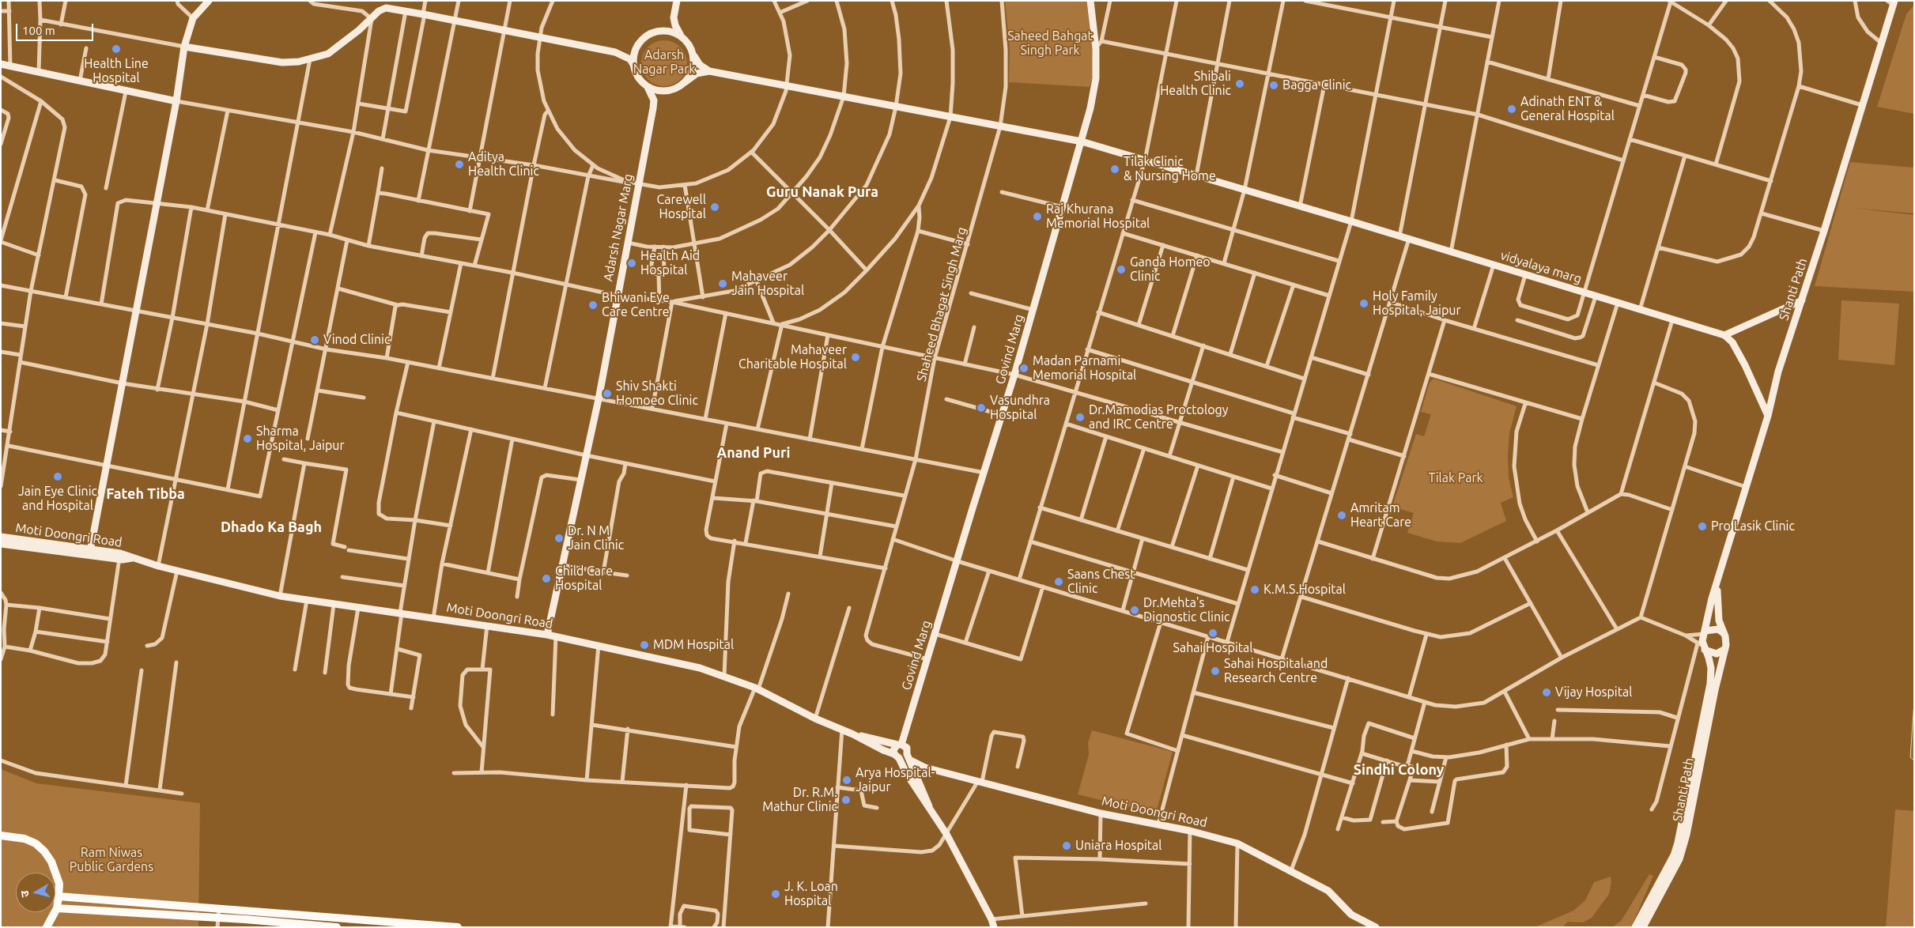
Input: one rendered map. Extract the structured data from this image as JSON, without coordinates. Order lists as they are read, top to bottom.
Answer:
{
  "streets": {
    "street": [
      "Adarsh Nagar Marg",
      "vidyalaya marg",
      "Shanti Path",
      "Shaheed Bhagat Singh Marg",
      "Govind Marg",
      "Moti Doongri Road"
    ]
  },
  "crossings": [
    ["Adarsh Nagar Marg", "Moti Doongri Road"],
    ["vidyalaya marg", "Shaheed Bhagat Singh Marg"],
    ["vidyalaya marg", "Govind Marg"],
    ["Shaheed Bhagat Singh Marg", "Govind Marg"],
    ["Govind Marg", "Moti Doongri Road"]
  ],
  "districts": [
    "Guru Nanak Pura",
    "Anand Puri",
    "Fateh Tibba",
    "Dhado Ka Bagh",
    "Sindhi Colony"
  ],
  "parks": [
    "Saheed Bahgat Singh Park",
    "Adarsh Nagar Park",
    "Tilak Park",
    "Ram Niwas Public Gardens"
  ],
  "places": [
    "Health Line Hospital",
    "Shibali Health Clinic",
    "Bagga Clinic",
    "Adinath ENT & General Hospital",
    "Aditya Health Clinic",
    "Tilak Clinic & Nursing Home",
    "Carewell Hospital",
    "Raj Khurana Memorial Hospital",
    "Health Aid Hospital",
    "Ganda Homeo Clinic",
    "Mahaveer Jain Hospital",
    "Holy Family Hospital, Jaipur",
    "Bhiwani Eye Care Centre",
    "Vinod Clinic",
    "Mahaveer Charitable Hospital",
    "Madan Parnami Memorial Hospital",
    "Shiv Shakti Homoeo Clinic",
    "Vasundhra Hospital",
    "Dr.Mamodias Proctology and IRC Centre",
    "Sharma Hospital, Jaipur",
    "Jain Eye Clinic and Hospital",
    "Amritam Heart Care",
    "Pro Lasik Clinic",
    "Dr. N M Jain Clinic",
    "Child Care Hospital",
    "Saans Chest Clinic",
    "K.M.S.Hospital",
    "Dr.Mehta's Dignostic Clinic",
    "Sahai Hospital",
    "MDM Hospital",
    "Sahai Hospital and Research Centre",
    "Vijay Hospital",
    "Arya Hospital- Jaipur",
    "Dr. R.M. Mathur Clinic",
    "Uniara Hospital",
    "J. K. Loan Hospital"
  ],
  "scale_bar": "100 m",
  "north": "left"
}
